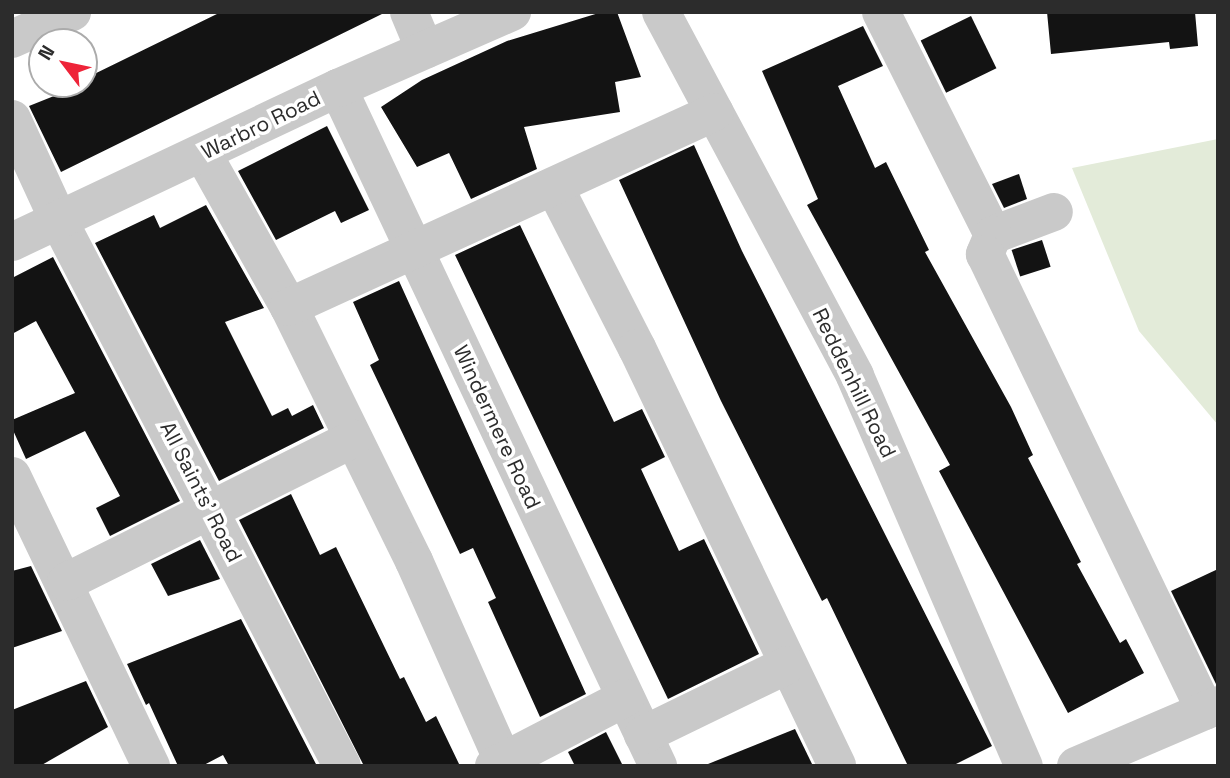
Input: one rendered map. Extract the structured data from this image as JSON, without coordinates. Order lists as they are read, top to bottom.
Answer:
{
  "streets": {
    "street": [
      "Warbro Road",
      "Reddenhill Road",
      "Windermere Road",
      "All Saints' Road"
    ]
  },
  "crossings": [
    ["Warbro Road", "Windermere Road"],
    ["Warbro Road", "All Saints' Road"]
  ],
  "north": "top left"
}
